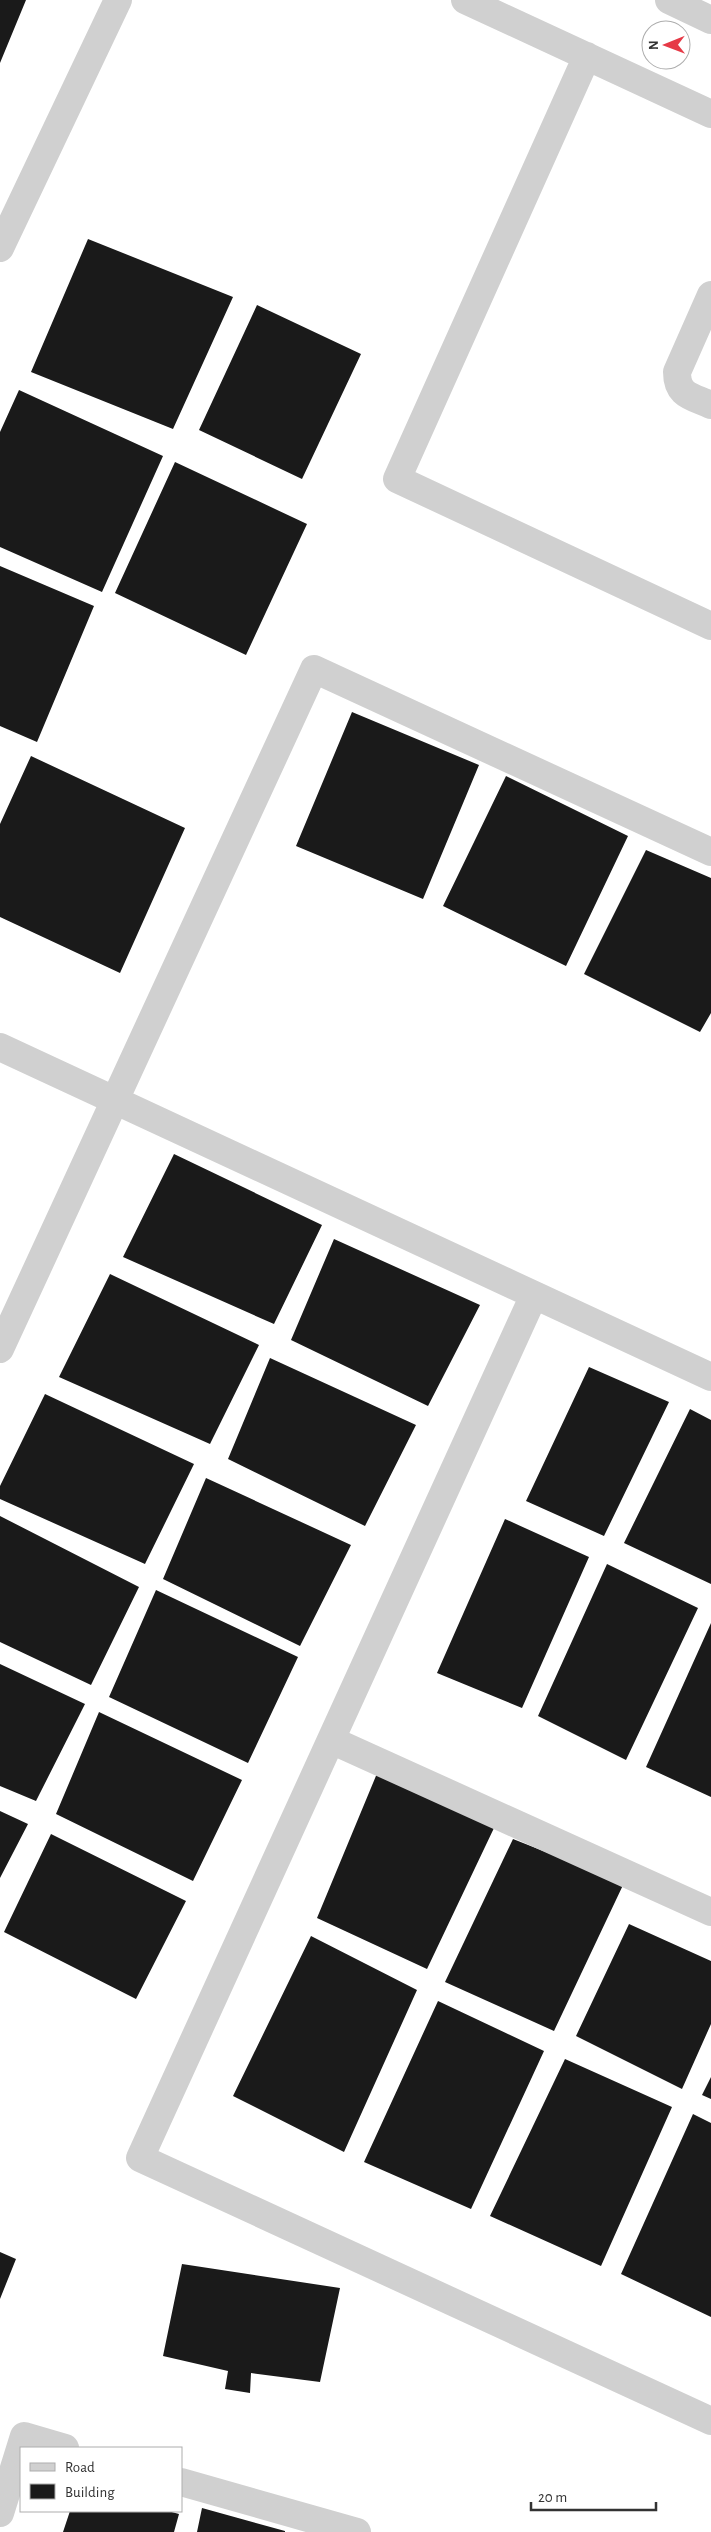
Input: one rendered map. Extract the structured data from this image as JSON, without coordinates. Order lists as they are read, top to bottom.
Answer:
{
  "legend": ["Road", "Building"],
  "scale_bar": "20 m",
  "north": "left"
}
